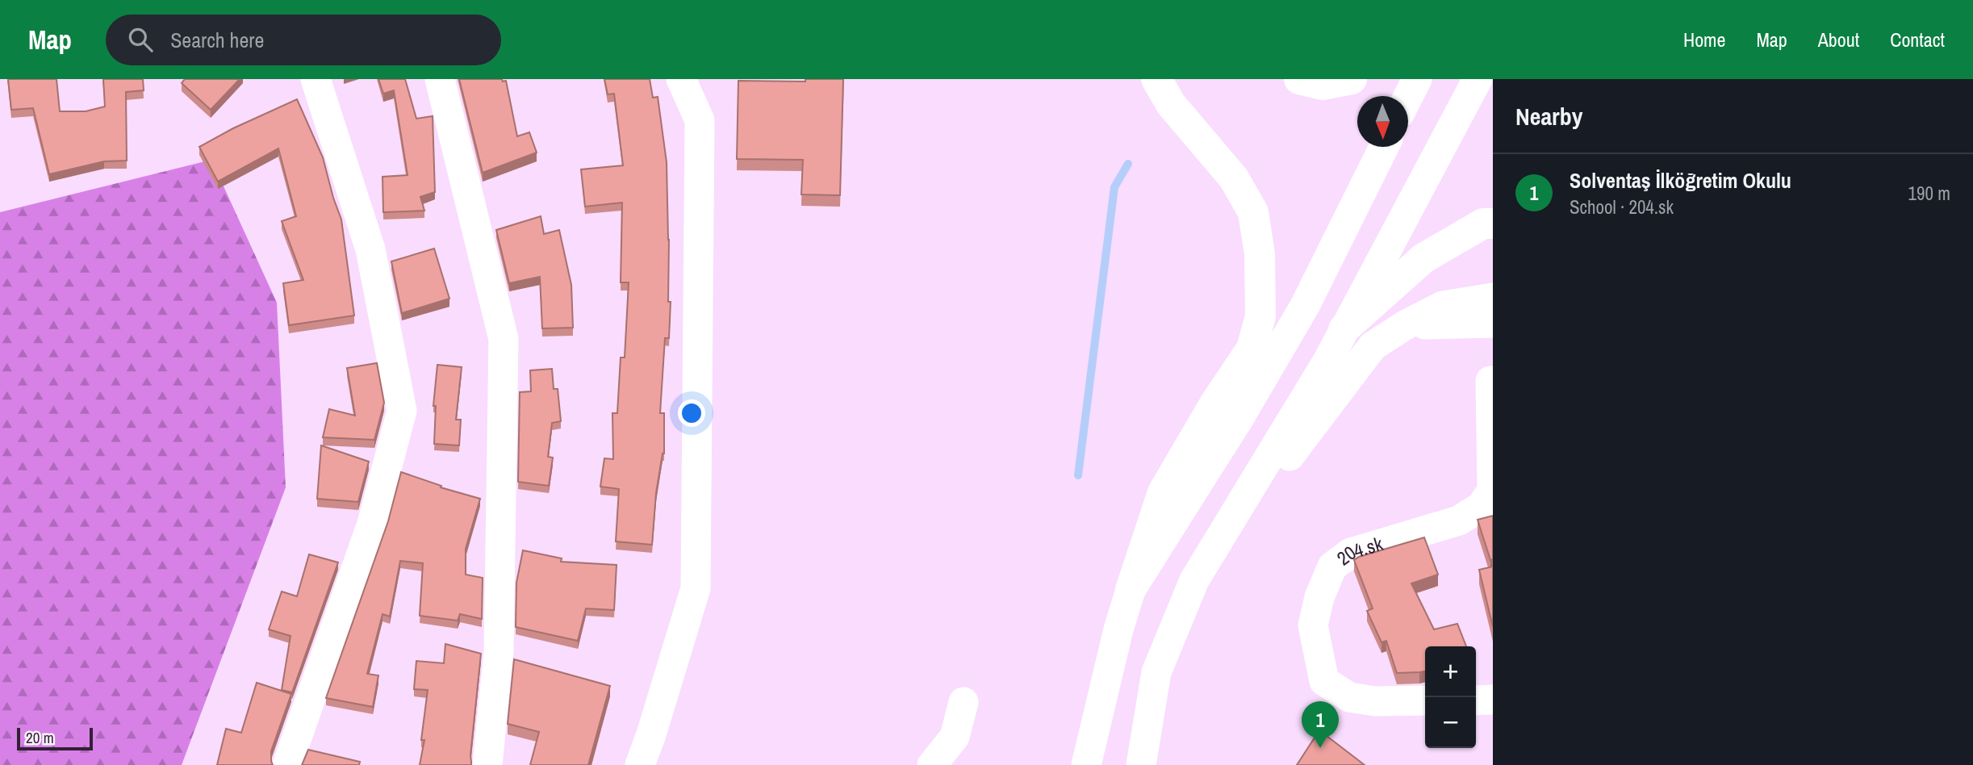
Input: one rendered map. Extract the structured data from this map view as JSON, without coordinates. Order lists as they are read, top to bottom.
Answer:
{
  "streets": {
    "street": ["204.sk"]
  },
  "scale_bar": "20 m",
  "north": "bottom",
  "page": {
    "header": "Map",
    "search": "Search here",
    "nav": [
      "Home",
      "Map",
      "About",
      "Contact"
    ],
    "heading": "Nearby",
    "list": [
      {
        "mark": "1",
        "name": "Solventaş İlköğretim Okulu",
        "note": "School · 204.sk",
        "value": "190 m"
      }
    ],
    "map_buttons": ["+", "−"],
    "pins": "1",
    "scale": "20 m"
  }
}
